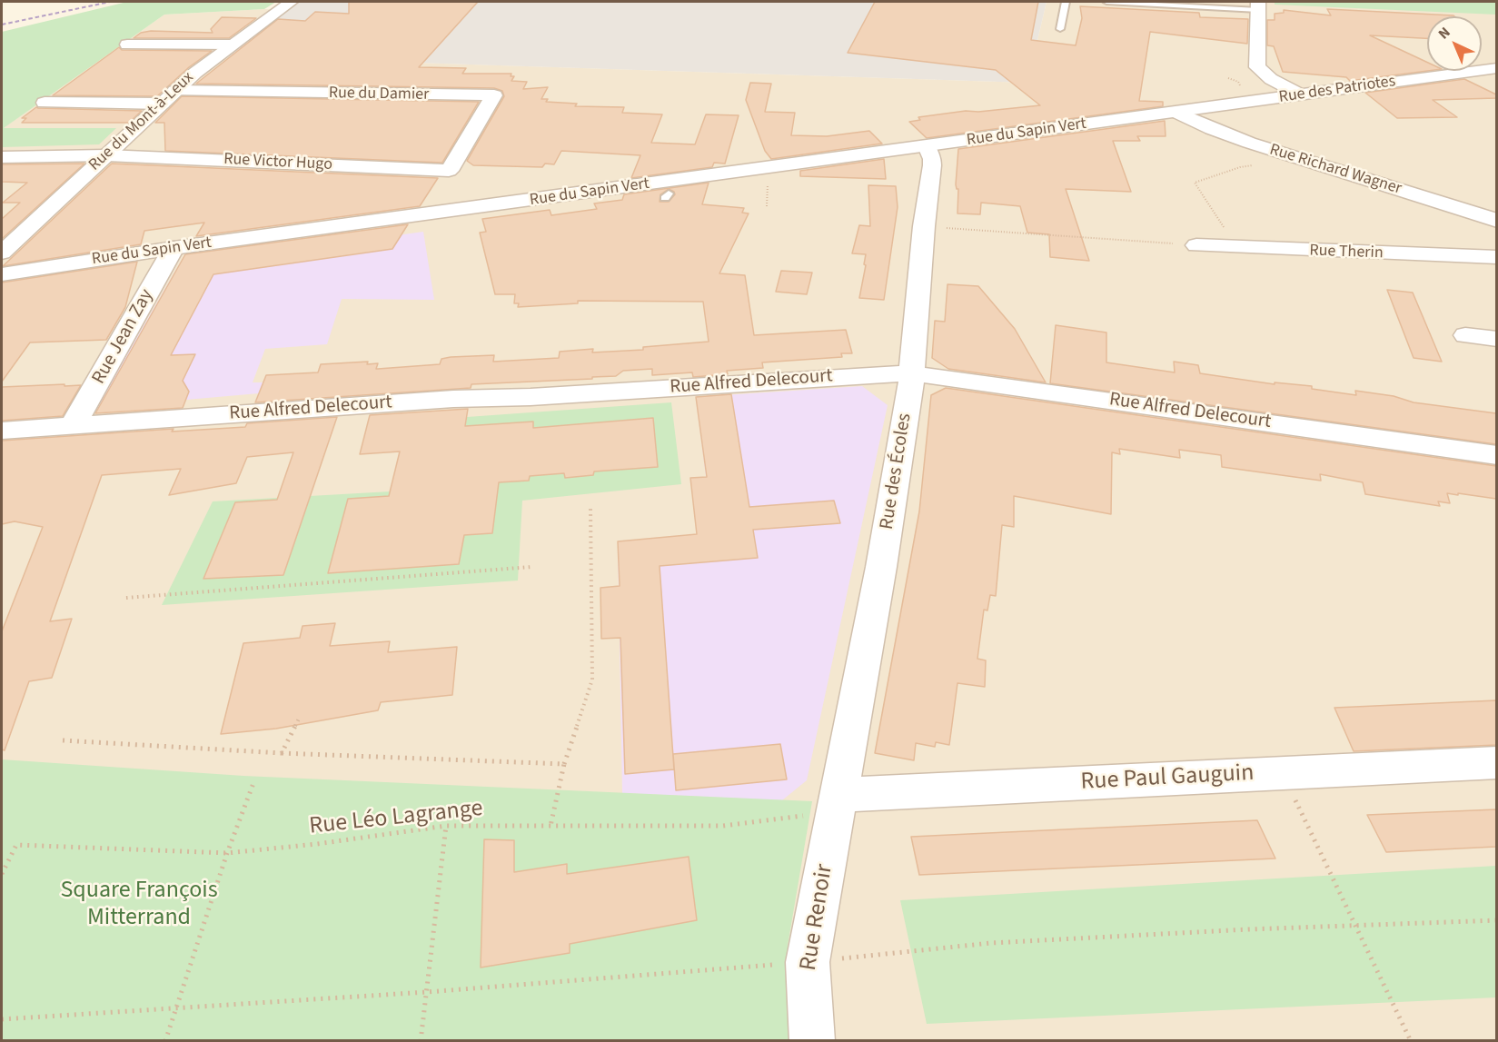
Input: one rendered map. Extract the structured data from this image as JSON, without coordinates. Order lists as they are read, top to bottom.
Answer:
{
  "streets": {
    "street": [
      "Rue des Patriotes",
      "Rue du Damier",
      "Rue du Mont-à-Leux",
      "Rue du Sapin Vert",
      "Rue Victor Hugo",
      "Rue Richard Wagner",
      "Rue Therin",
      "Rue Jean Zay",
      "Rue Alfred Delecourt",
      "Rue des Écoles",
      "Rue Paul Gauguin",
      "Rue Renoir"
    ],
    "path": ["Rue Léo Lagrange"]
  },
  "crossings": [
    ["Rue des Patriotes", "Rue du Sapin Vert"],
    ["Rue des Patriotes", "Rue Richard Wagner"],
    ["Rue du Damier", "Rue du Mont-à-Leux"],
    ["Rue du Damier", "Rue Victor Hugo"],
    ["Rue du Mont-à-Leux", "Rue Victor Hugo"],
    ["Rue du Sapin Vert", "Rue Richard Wagner"],
    ["Rue du Sapin Vert", "Rue Jean Zay"],
    ["Rue du Sapin Vert", "Rue des Écoles"],
    ["Rue Jean Zay", "Rue Alfred Delecourt"],
    ["Rue Alfred Delecourt", "Rue des Écoles"],
    ["Rue des Écoles", "Rue Paul Gauguin"],
    ["Rue des Écoles", "Rue Léo Lagrange"],
    ["Rue des Écoles", "Rue Renoir"],
    ["Rue Paul Gauguin", "Rue Léo Lagrange"],
    ["Rue Paul Gauguin", "Rue Renoir"],
    ["Rue Léo Lagrange", "Rue Renoir"]
  ],
  "parks": ["Square François Mitterrand"],
  "north": "top left"
}
